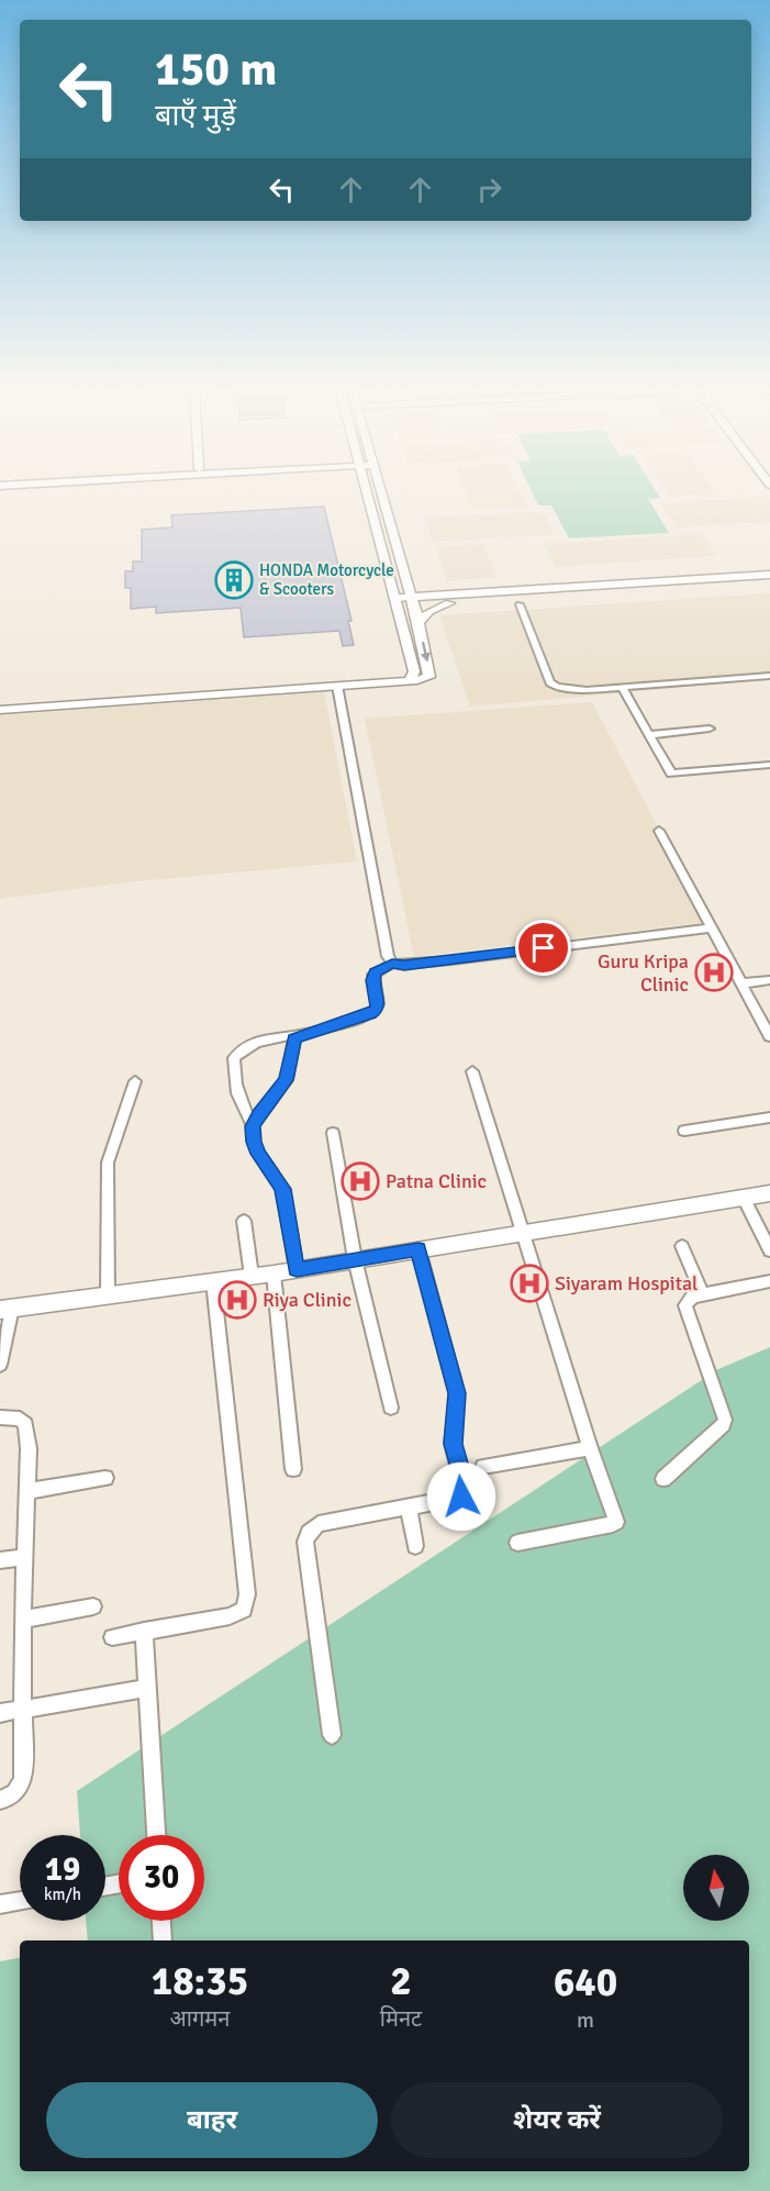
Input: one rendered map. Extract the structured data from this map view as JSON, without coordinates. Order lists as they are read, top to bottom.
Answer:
{
  "places": {
    "building": ["HONDA Motorcycle & Scooters"],
    "hospital": [
      "Guru Kripa Clinic",
      "Patna Clinic",
      "Siyaram Hospital",
      "Riya Clinic"
    ]
  },
  "north": "top",
  "page": {
    "turn": ["150 m", "बाएँ मुड़ें"],
    "speed": "19 km/h",
    "limit": "30",
    "eta": [
      "18:35",
      "आगमन",
      "2",
      "मिनट",
      "640",
      "m"
    ],
    "buttons": ["बाहर", "शेयर करें"]
  }
}
